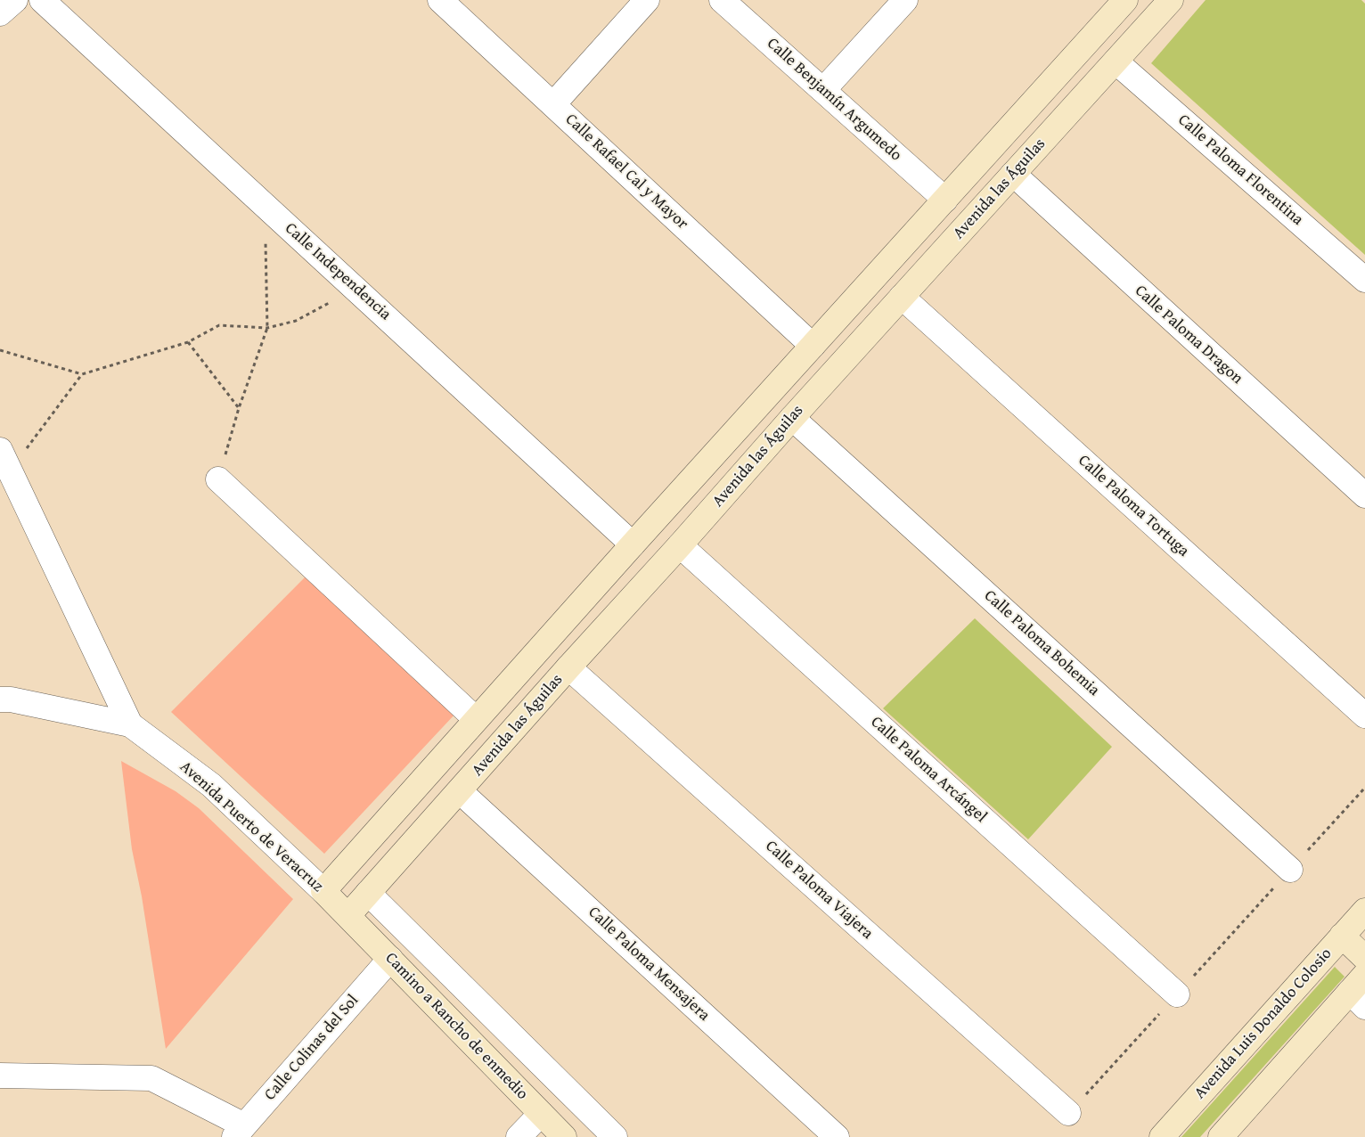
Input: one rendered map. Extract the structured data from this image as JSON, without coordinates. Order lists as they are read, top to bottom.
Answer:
{
  "streets": {
    "street": [
      "Calle Benjamín Argumedo",
      "Calle Paloma Florentina",
      "Calle Rafael Cal y Mayor",
      "Avenida las Águilas",
      "Calle Independencia",
      "Calle Paloma Dragon",
      "Calle Paloma Tortuga",
      "Calle Paloma Bohemia",
      "Calle Paloma Arcángel",
      "Avenida Puerto de Veracruz",
      "Calle Paloma Viajera",
      "Calle Paloma Mensajera",
      "Avenida Luis Donaldo Colosio",
      "Camino a Rancho de enmedio",
      "Calle Colinas del Sol"
    ]
  },
  "crossings": [
    ["Calle Benjamín Argumedo", "Avenida las Águilas"],
    ["Calle Paloma Florentina", "Avenida las Águilas"],
    ["Calle Rafael Cal y Mayor", "Avenida las Águilas"],
    ["Avenida las Águilas", "Calle Independencia"],
    ["Avenida las Águilas", "Calle Paloma Dragon"],
    ["Avenida las Águilas", "Calle Paloma Tortuga"],
    ["Avenida las Águilas", "Calle Paloma Bohemia"],
    ["Avenida las Águilas", "Calle Paloma Arcángel"],
    ["Avenida las Águilas", "Avenida Puerto de Veracruz"],
    ["Avenida las Águilas", "Calle Paloma Viajera"],
    ["Avenida las Águilas", "Calle Paloma Mensajera"],
    ["Avenida las Águilas", "Camino a Rancho de enmedio"],
    ["Avenida Puerto de Veracruz", "Camino a Rancho de enmedio"],
    ["Camino a Rancho de enmedio", "Calle Colinas del Sol"]
  ]
}
